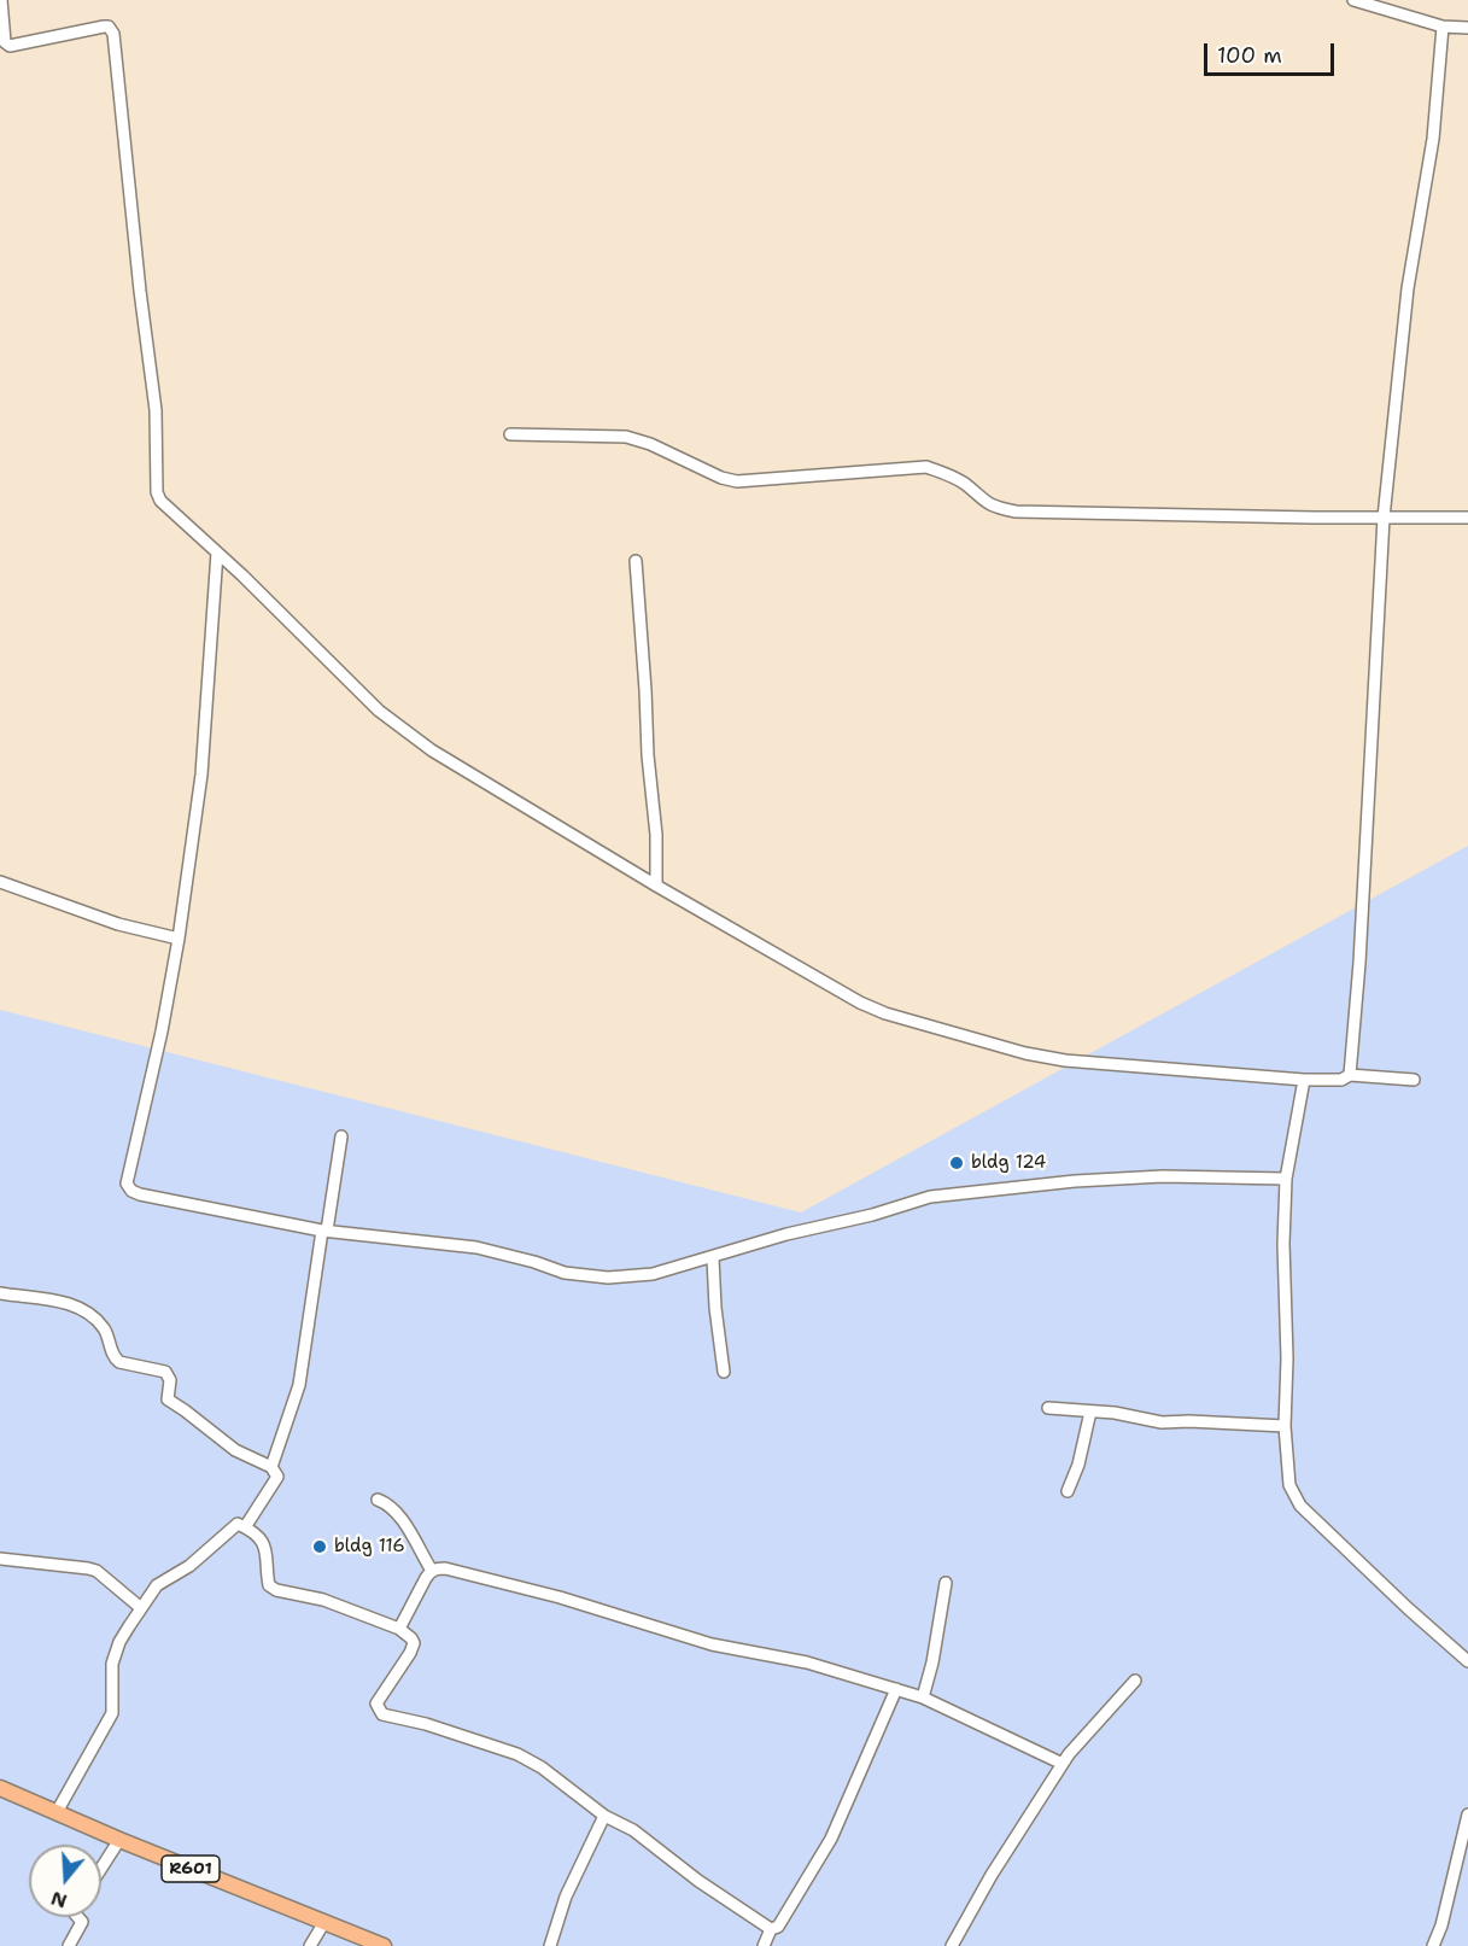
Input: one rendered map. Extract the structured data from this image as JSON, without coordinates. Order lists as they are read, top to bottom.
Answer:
{
  "streets": {
    "main road": ["R601"]
  },
  "places": ["bldg 124", "bldg 116"],
  "scale_bar": "100 m",
  "north": "bottom"
}
